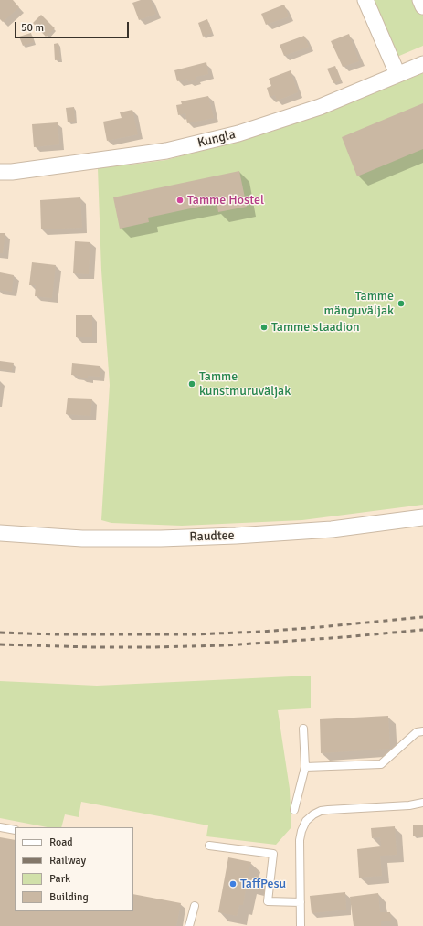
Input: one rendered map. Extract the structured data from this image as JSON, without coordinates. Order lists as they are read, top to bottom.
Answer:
{
  "streets": {
    "street": ["Kungla", "Raudtee"]
  },
  "places": [
    "Tamme Hostel",
    "Tamme mänguväljak",
    "Tamme staadion",
    "Tamme kunstmuruväljak",
    "TaffPesu"
  ],
  "legend": [
    "Road",
    "Railway",
    "Park",
    "Building"
  ],
  "scale_bar": "50 m"
}
